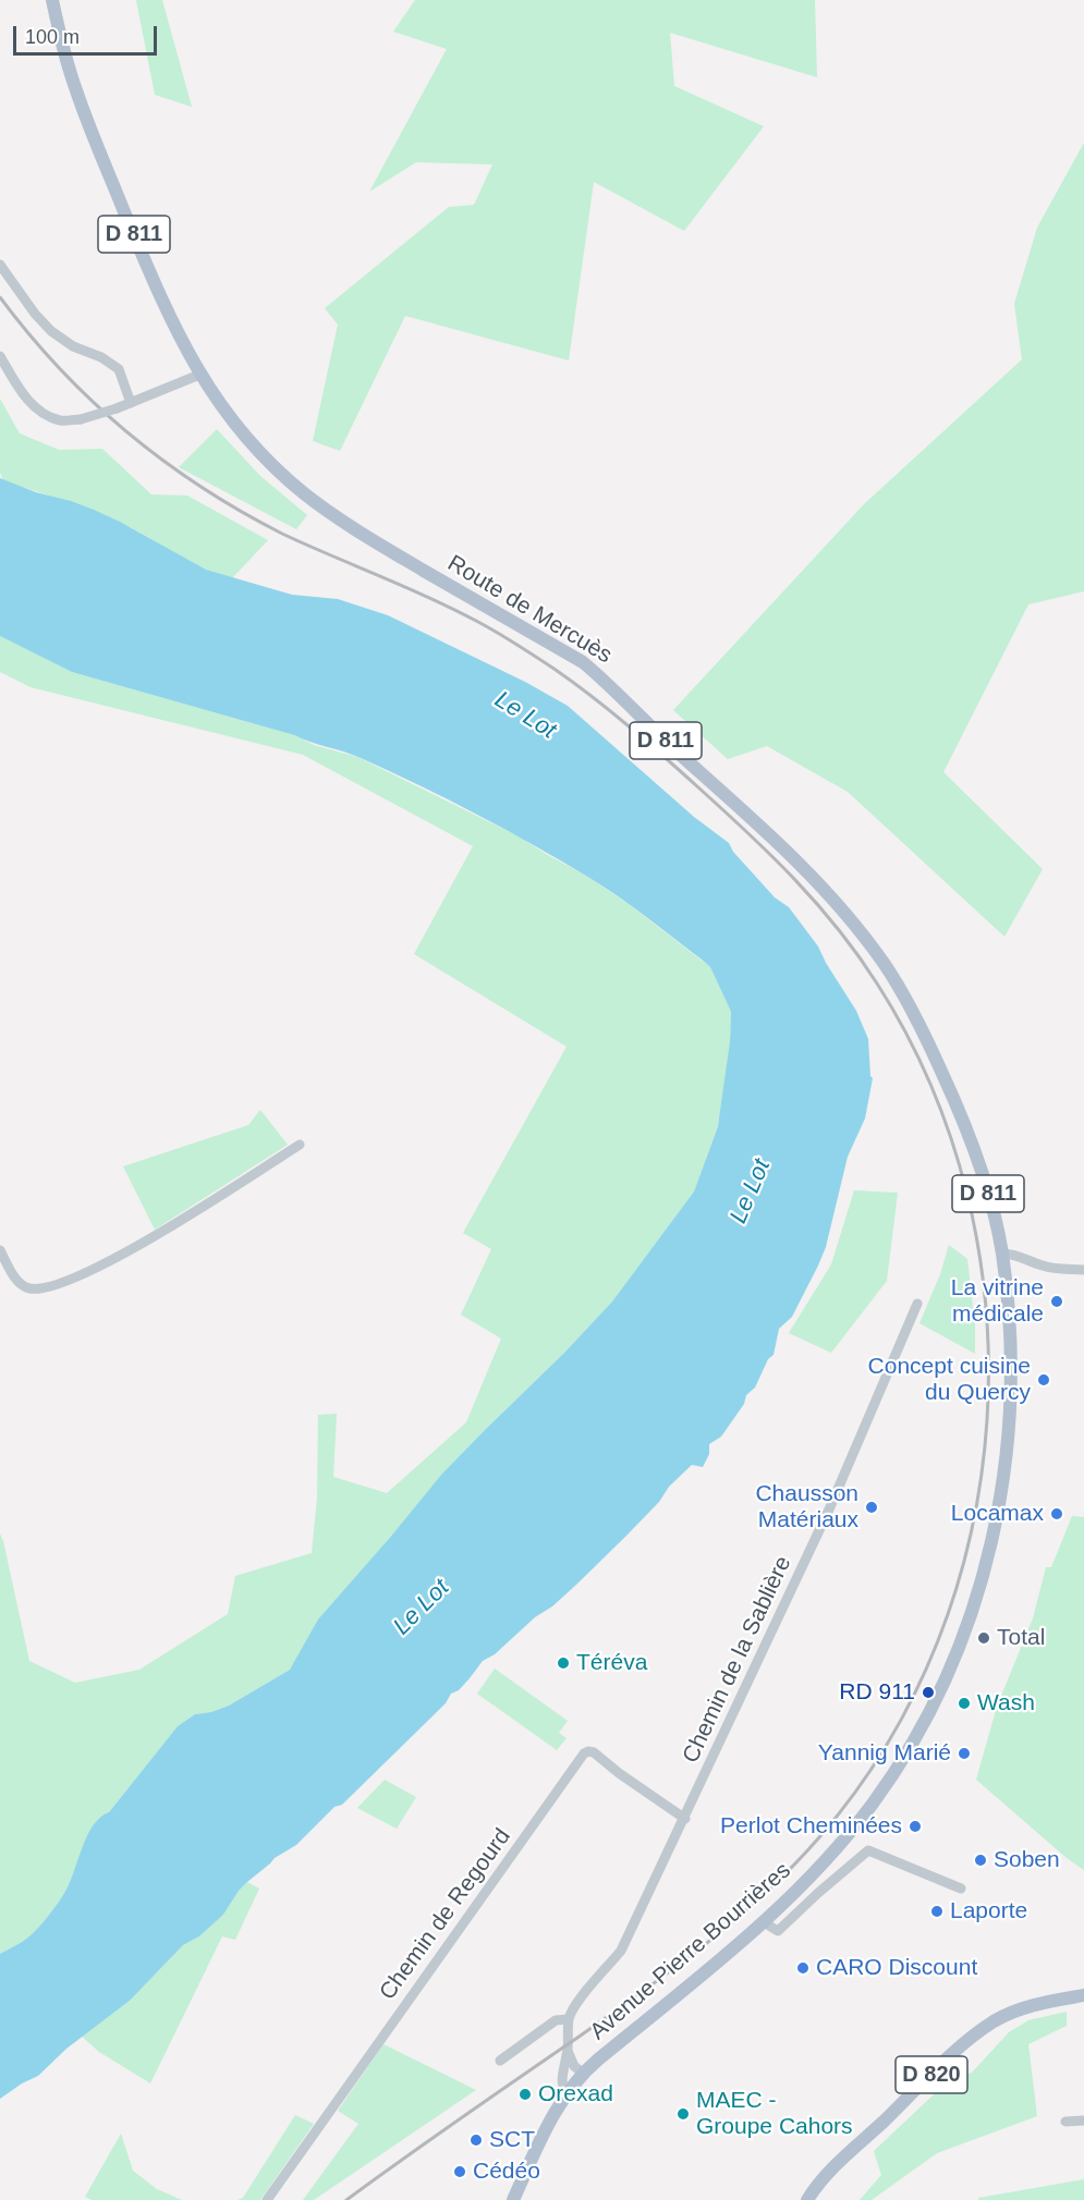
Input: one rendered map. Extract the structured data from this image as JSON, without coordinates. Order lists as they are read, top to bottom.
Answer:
{
  "streets": {
    "main road": [
      "D 811",
      "Route de Mercuès",
      "Avenue Pierre Bourrières",
      "D 820"
    ],
    "street": ["Chemin de la Sablière", "Chemin de Regourd"]
  },
  "crossings": [
    ["Route de Mercuès", "Avenue Pierre Bourrières"],
    ["Chemin de la Sablière", "Chemin de Regourd"]
  ],
  "water": ["Le Lot"],
  "places": [
    "La vitrine médicale",
    "Concept cuisine du Quercy",
    "Chausson Matériaux",
    "Locamax",
    "Total",
    "Téréva",
    "RD 911",
    "Wash",
    "Yannig Marié",
    "Perlot Cheminées",
    "Soben",
    "Laporte",
    "CARO Discount",
    "Orexad",
    "MAEC - Groupe Cahors",
    "SCT",
    "Cédéo"
  ],
  "scale_bar": "100 m"
}
